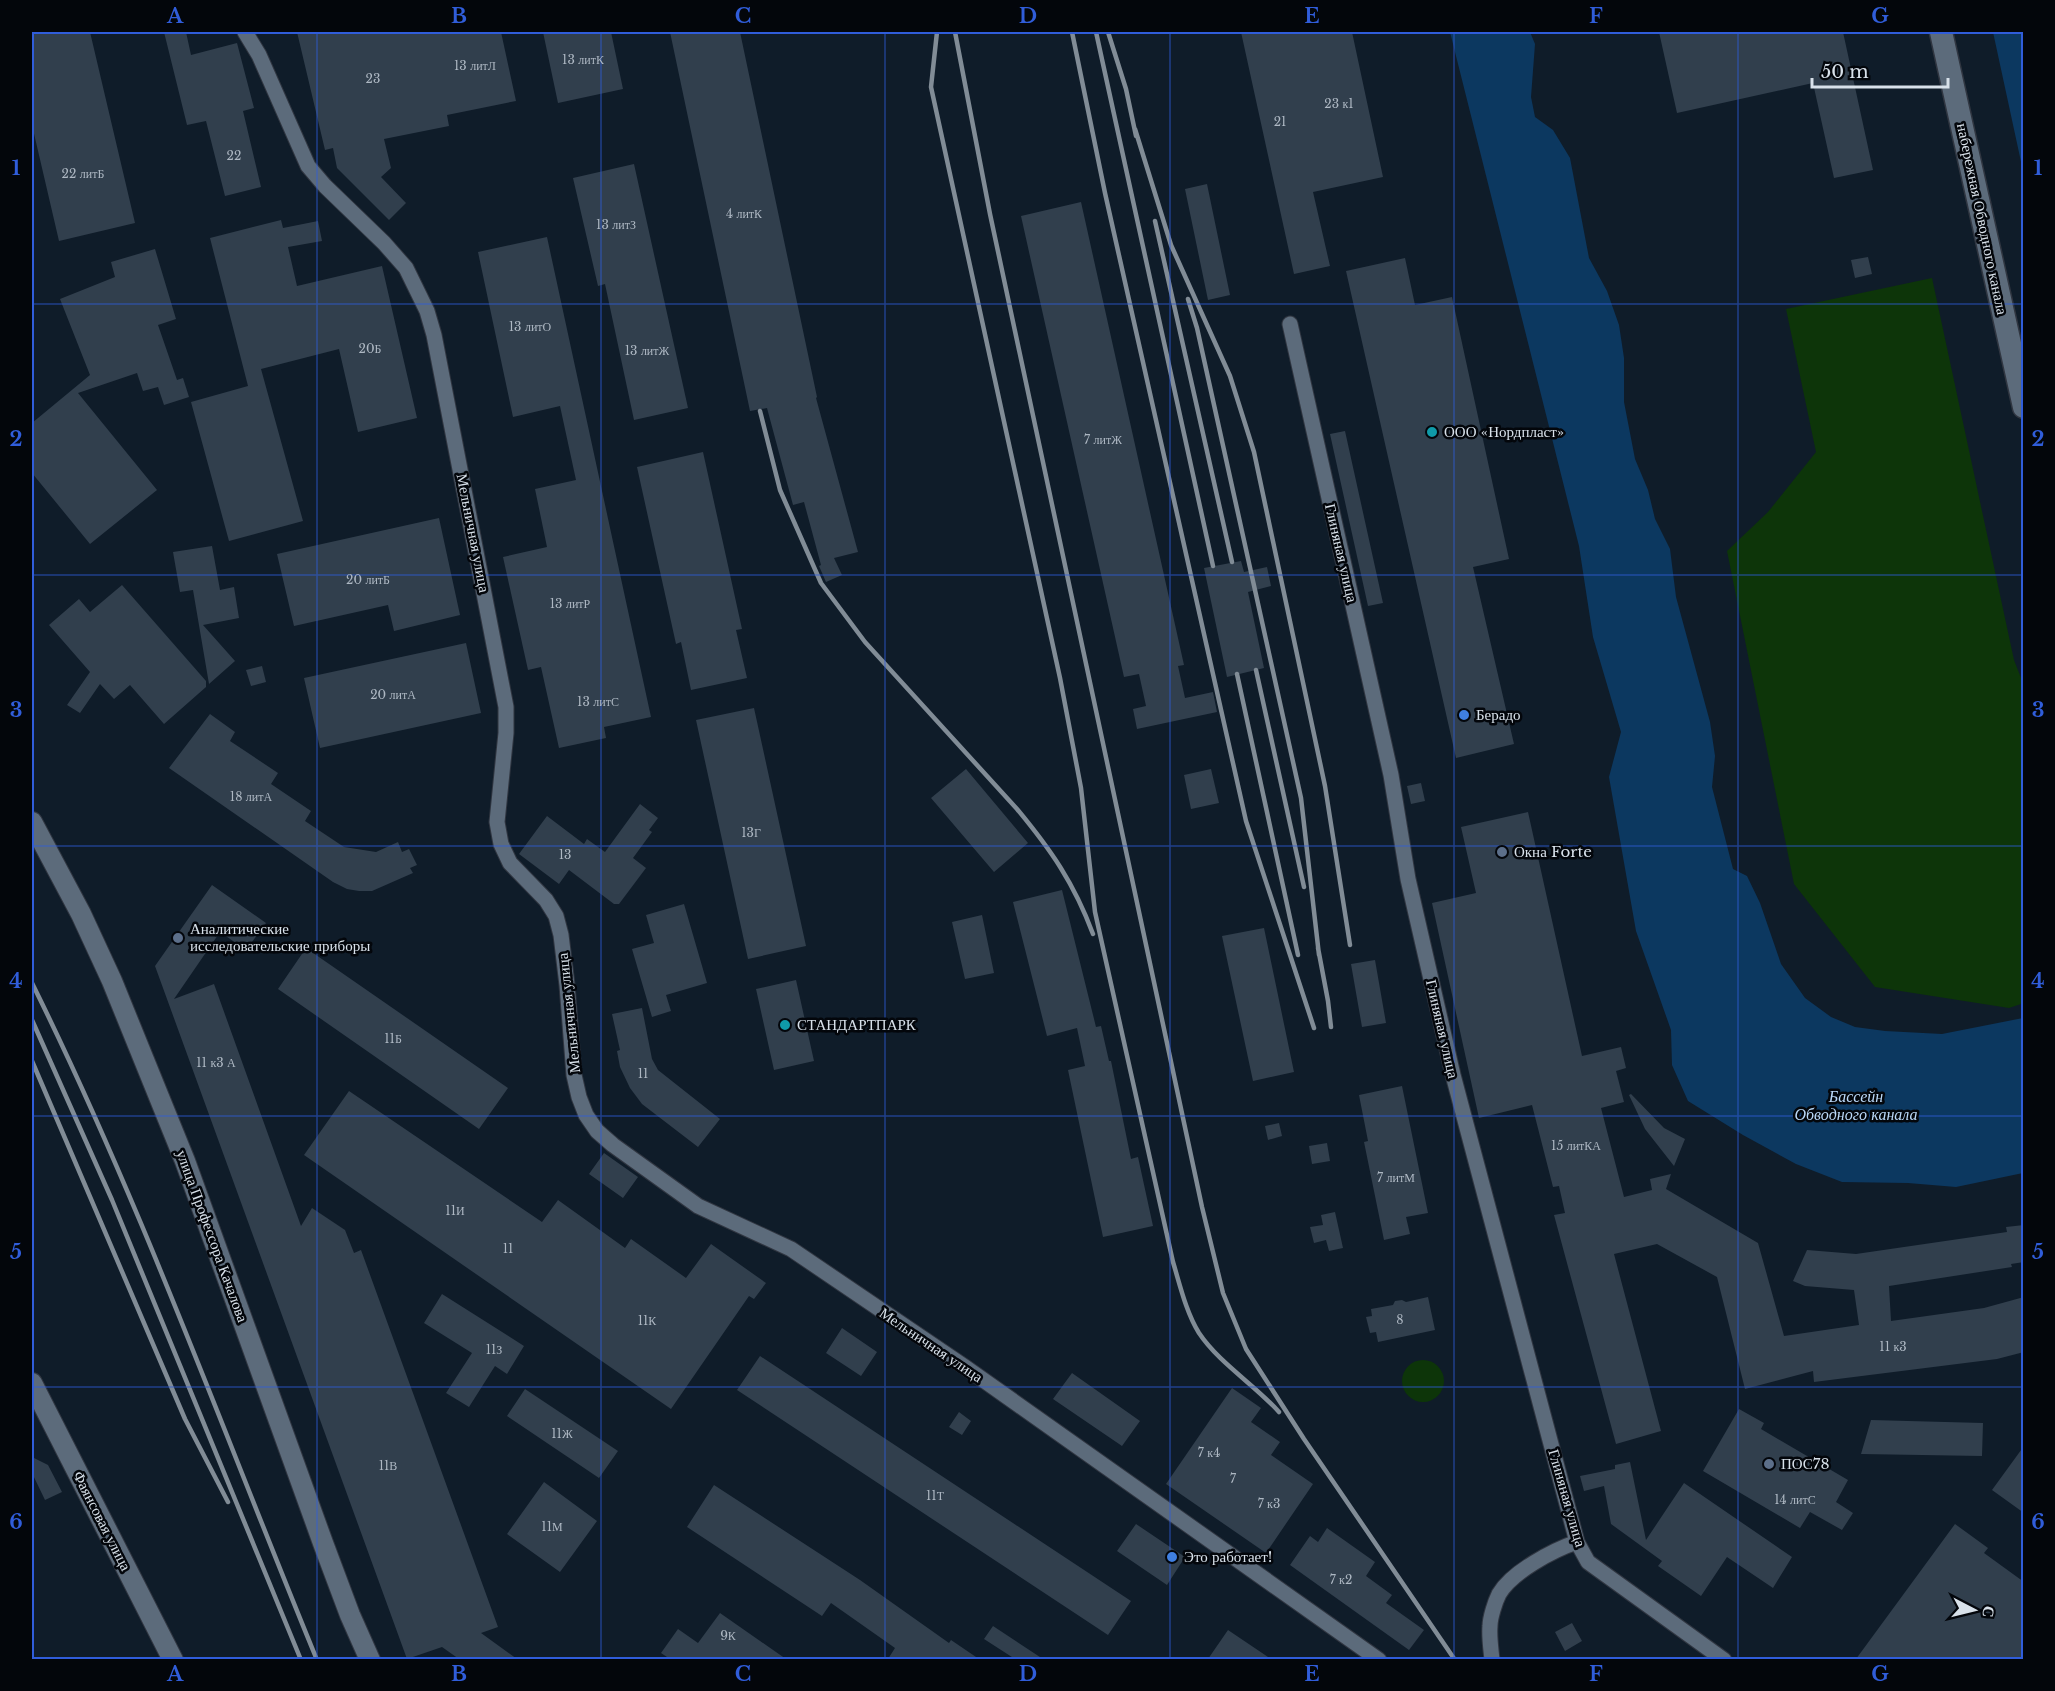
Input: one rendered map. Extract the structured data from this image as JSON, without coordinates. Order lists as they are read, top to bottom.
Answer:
{
  "streets": {
    "main road": ["набережная Обводного канала"],
    "street": [
      "Мельничная улица",
      "Глиняная улица",
      "улица Профессора Качалова",
      "Фаянсовая улица"
    ]
  },
  "water": ["Бассейн Обводного канала"],
  "places": [
    "ООО «Нордпласт»",
    "Берадо",
    "Окна Forte",
    "Аналитические исследовательские приборы",
    "СТАНДАРТПАРК",
    "ПОС78",
    "Это работает!"
  ],
  "house_numbers": [
    "13 литК",
    "13 литЛ",
    "23",
    "23 к1",
    "21",
    "22",
    "22 литБ",
    "4 литК",
    "13 литЗ",
    "13 литО",
    "20Б",
    "13 литЖ",
    "7 литЖ",
    "20 литБ",
    "13 литР",
    "20 литА",
    "13 литС",
    "18 литА",
    "13Г",
    "13",
    "11Б",
    "11 к3 А",
    "11",
    "15 литКА",
    "7 литМ",
    "11И",
    "11",
    "8",
    "11К",
    "11 к3",
    "11З",
    "11Ж",
    "7 к4",
    "11В",
    "7",
    "11Т",
    "14 литС",
    "7 к3",
    "11М",
    "7 к2",
    "9К"
  ],
  "scale_bar": "50 m",
  "north": "right",
  "grid": {
    "columns": [
      "A",
      "B",
      "C",
      "D",
      "E",
      "F",
      "G"
    ],
    "rows": [
      "1",
      "2",
      "3",
      "4",
      "5",
      "6"
    ]
  }
}
